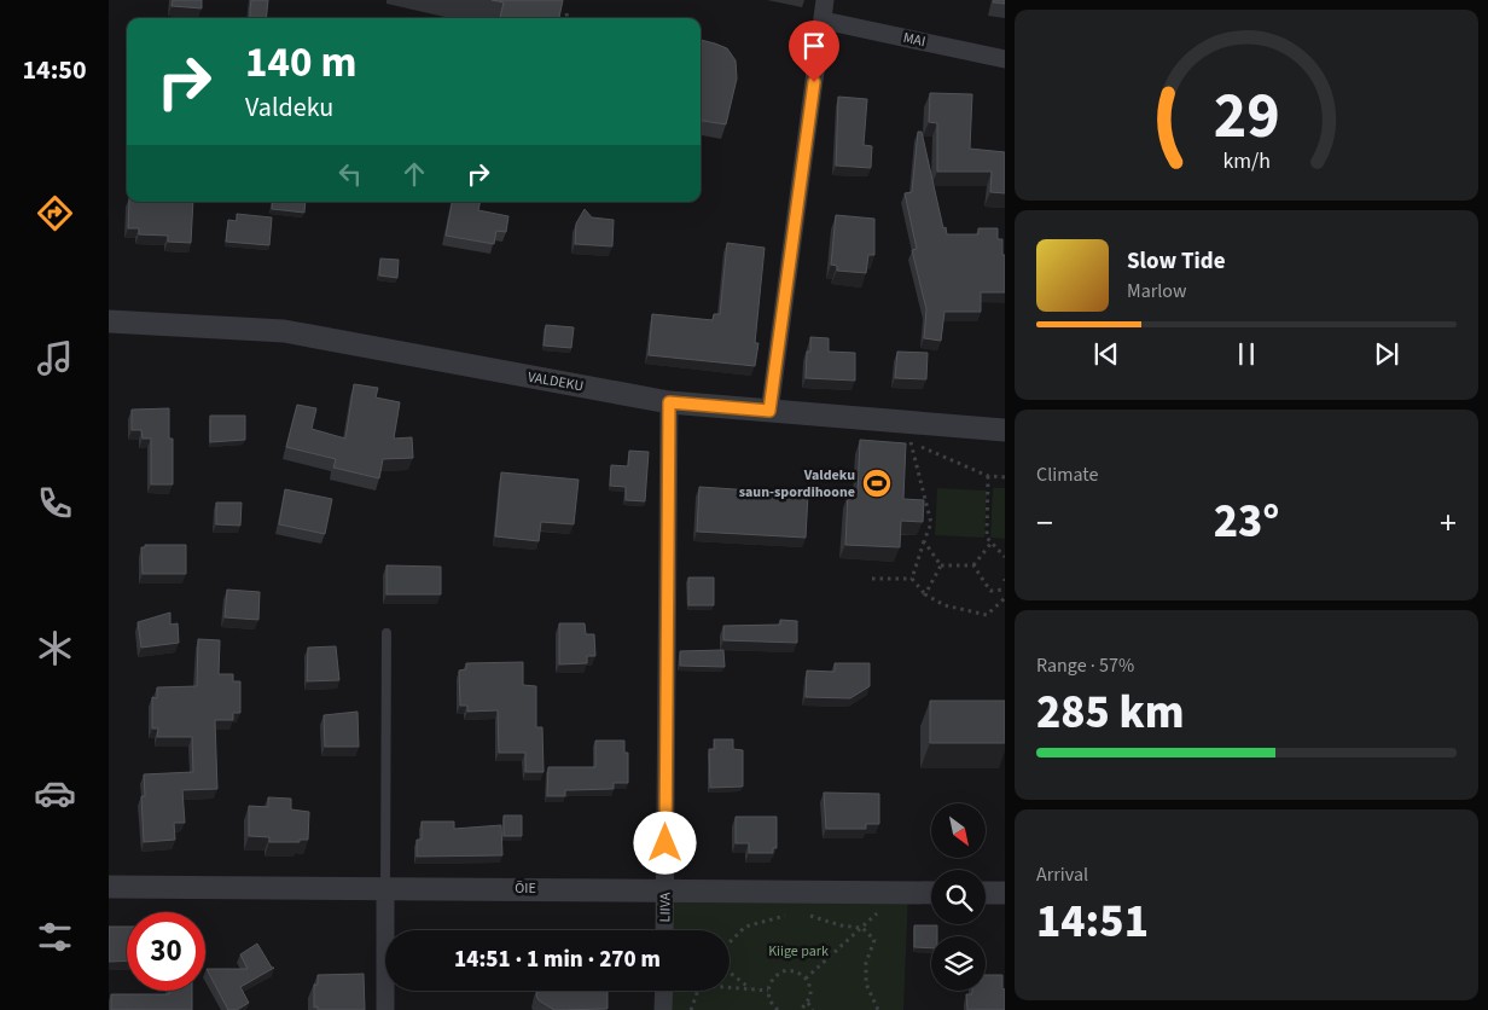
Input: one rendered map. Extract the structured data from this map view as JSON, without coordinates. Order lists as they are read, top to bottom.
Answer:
{
  "streets": {
    "street": [
      "MAI",
      "VALDEKU",
      "ÕIE",
      "LIIVA"
    ]
  },
  "crossings": [
    ["VALDEKU", "LIIVA"],
    ["ÕIE", "LIIVA"]
  ],
  "parks": ["Kiige park"],
  "places": {
    "sports": ["Valdeku saun-spordihoone"]
  },
  "north": "bottom right",
  "page": {
    "tabs": "14:50",
    "turn": ["140 m", "Valdeku"],
    "song": ["Slow Tide", "Marlow"],
    "tile": [
      "Climate",
      ["Range · 57%", "285 km"],
      ["Arrival", "14:51"]
    ],
    "heat": ["−", "23°", "+"],
    "limit": "30",
    "trip": "14:51 · 1 min · 270 m",
    "gauge": ["29", "km/h"]
  }
}
